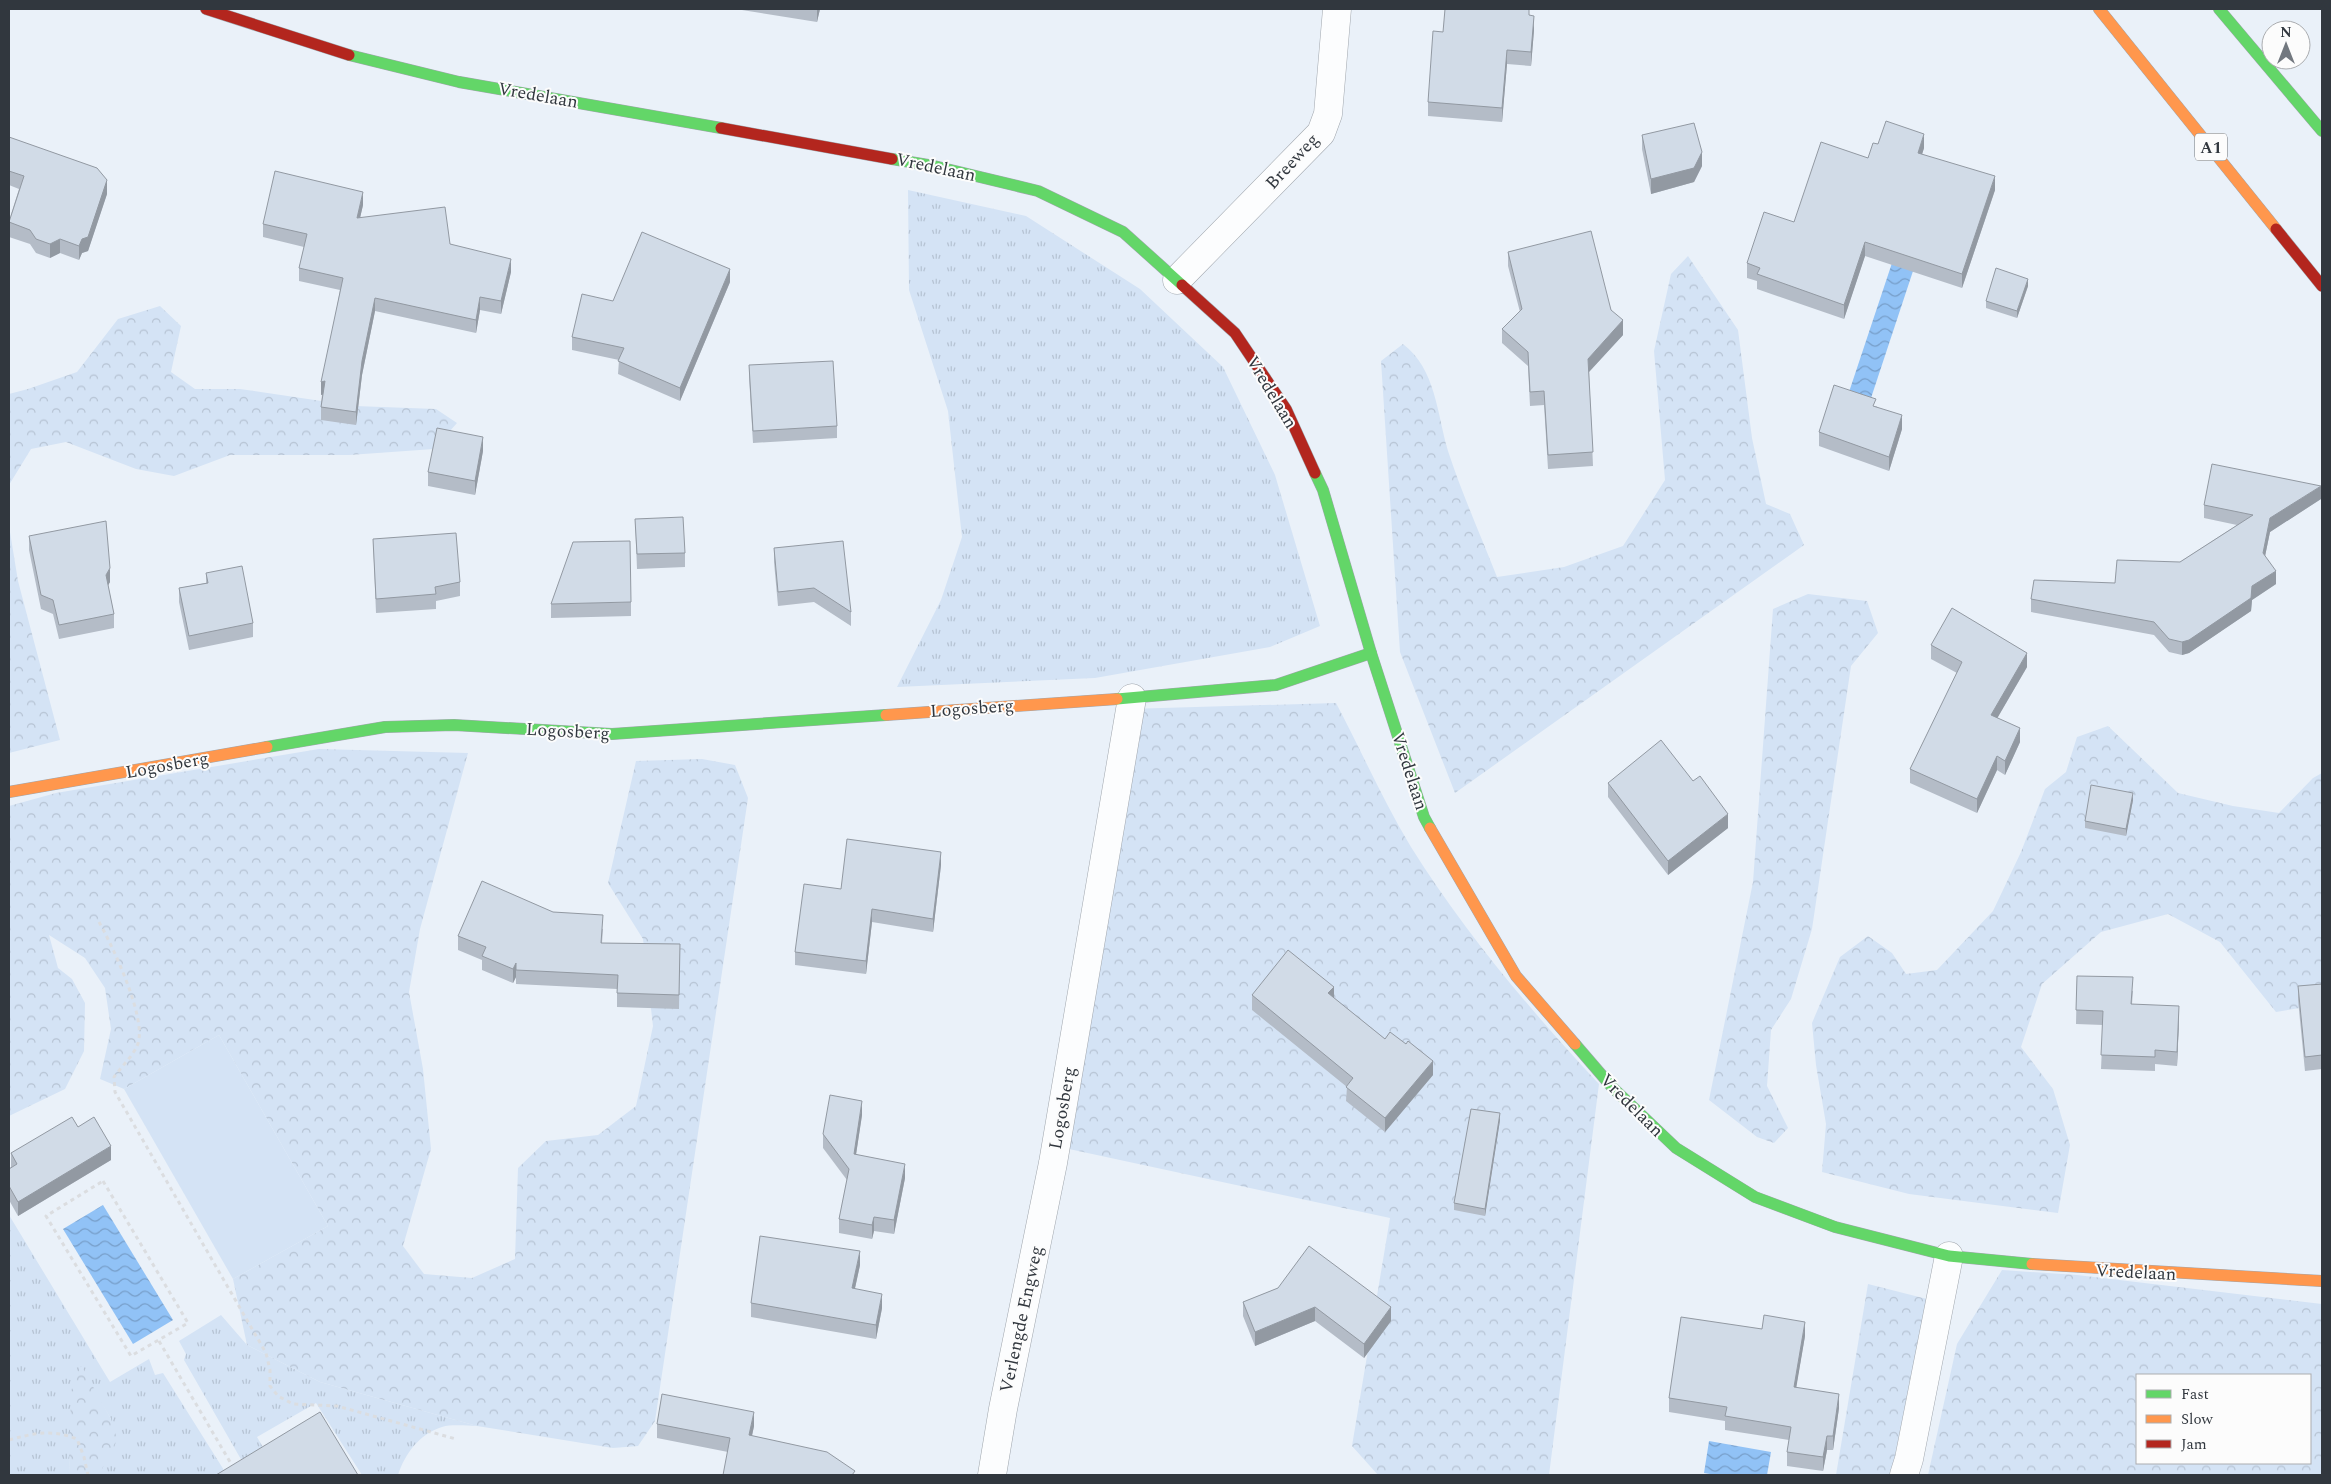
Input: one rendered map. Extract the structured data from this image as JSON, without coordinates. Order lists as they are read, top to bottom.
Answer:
{
  "streets": {
    "main road": ["Vredelaan", "A1", "Logosberg"],
    "street": ["Breeweg", "Verlengde Engweg"]
  },
  "crossings": [
    ["Vredelaan", "Breeweg"],
    ["Vredelaan", "Logosberg"],
    ["Logosberg", "Verlengde Engweg"]
  ],
  "legend": ["Fast", "Slow", "Jam"],
  "north": "top"
}
